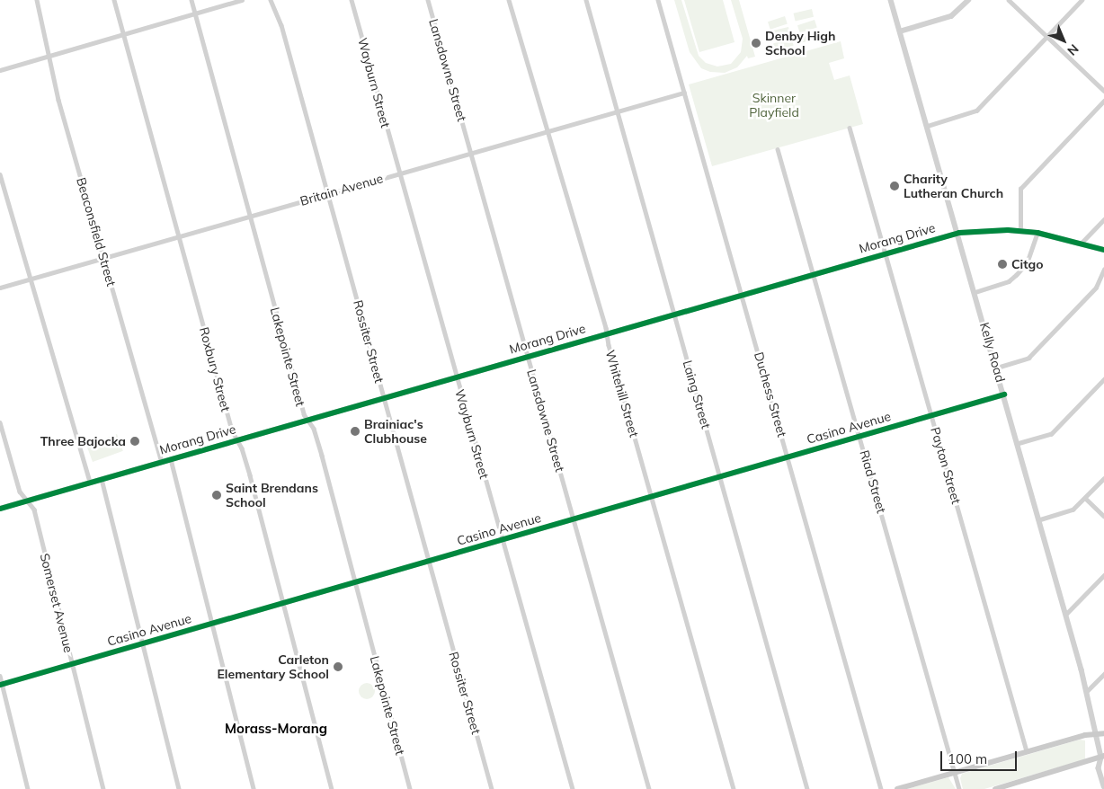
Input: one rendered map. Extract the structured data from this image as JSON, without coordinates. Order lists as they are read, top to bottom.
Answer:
{
  "streets": {
    "street": [
      "Lansdowne Street",
      "Wayburn Street",
      "Britain Avenue",
      "Beaconsfield Street",
      "Morang Drive",
      "Rossiter Street",
      "Kelly Road",
      "Lakepointe Street",
      "Roxbury Street",
      "Whitehill Street",
      "Laing Street",
      "Duchess Street",
      "Casino Avenue",
      "Payton Street",
      "Riad Street",
      "Somerset Avenue"
    ]
  },
  "crossings": [
    ["Lansdowne Street", "Britain Avenue"],
    ["Lansdowne Street", "Morang Drive"],
    ["Lansdowne Street", "Casino Avenue"],
    ["Wayburn Street", "Britain Avenue"],
    ["Wayburn Street", "Morang Drive"],
    ["Wayburn Street", "Casino Avenue"],
    ["Britain Avenue", "Beaconsfield Street"],
    ["Britain Avenue", "Rossiter Street"],
    ["Britain Avenue", "Lakepointe Street"],
    ["Britain Avenue", "Roxbury Street"],
    ["Britain Avenue", "Whitehill Street"],
    ["Britain Avenue", "Laing Street"],
    ["Britain Avenue", "Duchess Street"],
    ["Beaconsfield Street", "Morang Drive"],
    ["Morang Drive", "Rossiter Street"],
    ["Morang Drive", "Kelly Road"],
    ["Morang Drive", "Lakepointe Street"],
    ["Morang Drive", "Roxbury Street"],
    ["Morang Drive", "Whitehill Street"],
    ["Morang Drive", "Laing Street"],
    ["Morang Drive", "Duchess Street"],
    ["Morang Drive", "Payton Street"],
    ["Morang Drive", "Riad Street"],
    ["Morang Drive", "Somerset Avenue"],
    ["Rossiter Street", "Casino Avenue"],
    ["Kelly Road", "Casino Avenue"],
    ["Lakepointe Street", "Casino Avenue"],
    ["Roxbury Street", "Casino Avenue"],
    ["Whitehill Street", "Casino Avenue"],
    ["Laing Street", "Casino Avenue"],
    ["Duchess Street", "Casino Avenue"],
    ["Casino Avenue", "Payton Street"],
    ["Casino Avenue", "Riad Street"],
    ["Casino Avenue", "Somerset Avenue"]
  ],
  "districts": ["Morass-Morang"],
  "parks": ["Skinner Playfield"],
  "places": [
    "Denby High School",
    "Charity Lutheran Church",
    "Citgo",
    "Brainiac's Clubhouse",
    "Three Bajocka",
    "Saint Brendans School",
    "Carleton Elementary School"
  ],
  "scale_bar": "100 m",
  "north": "bottom right"
}
